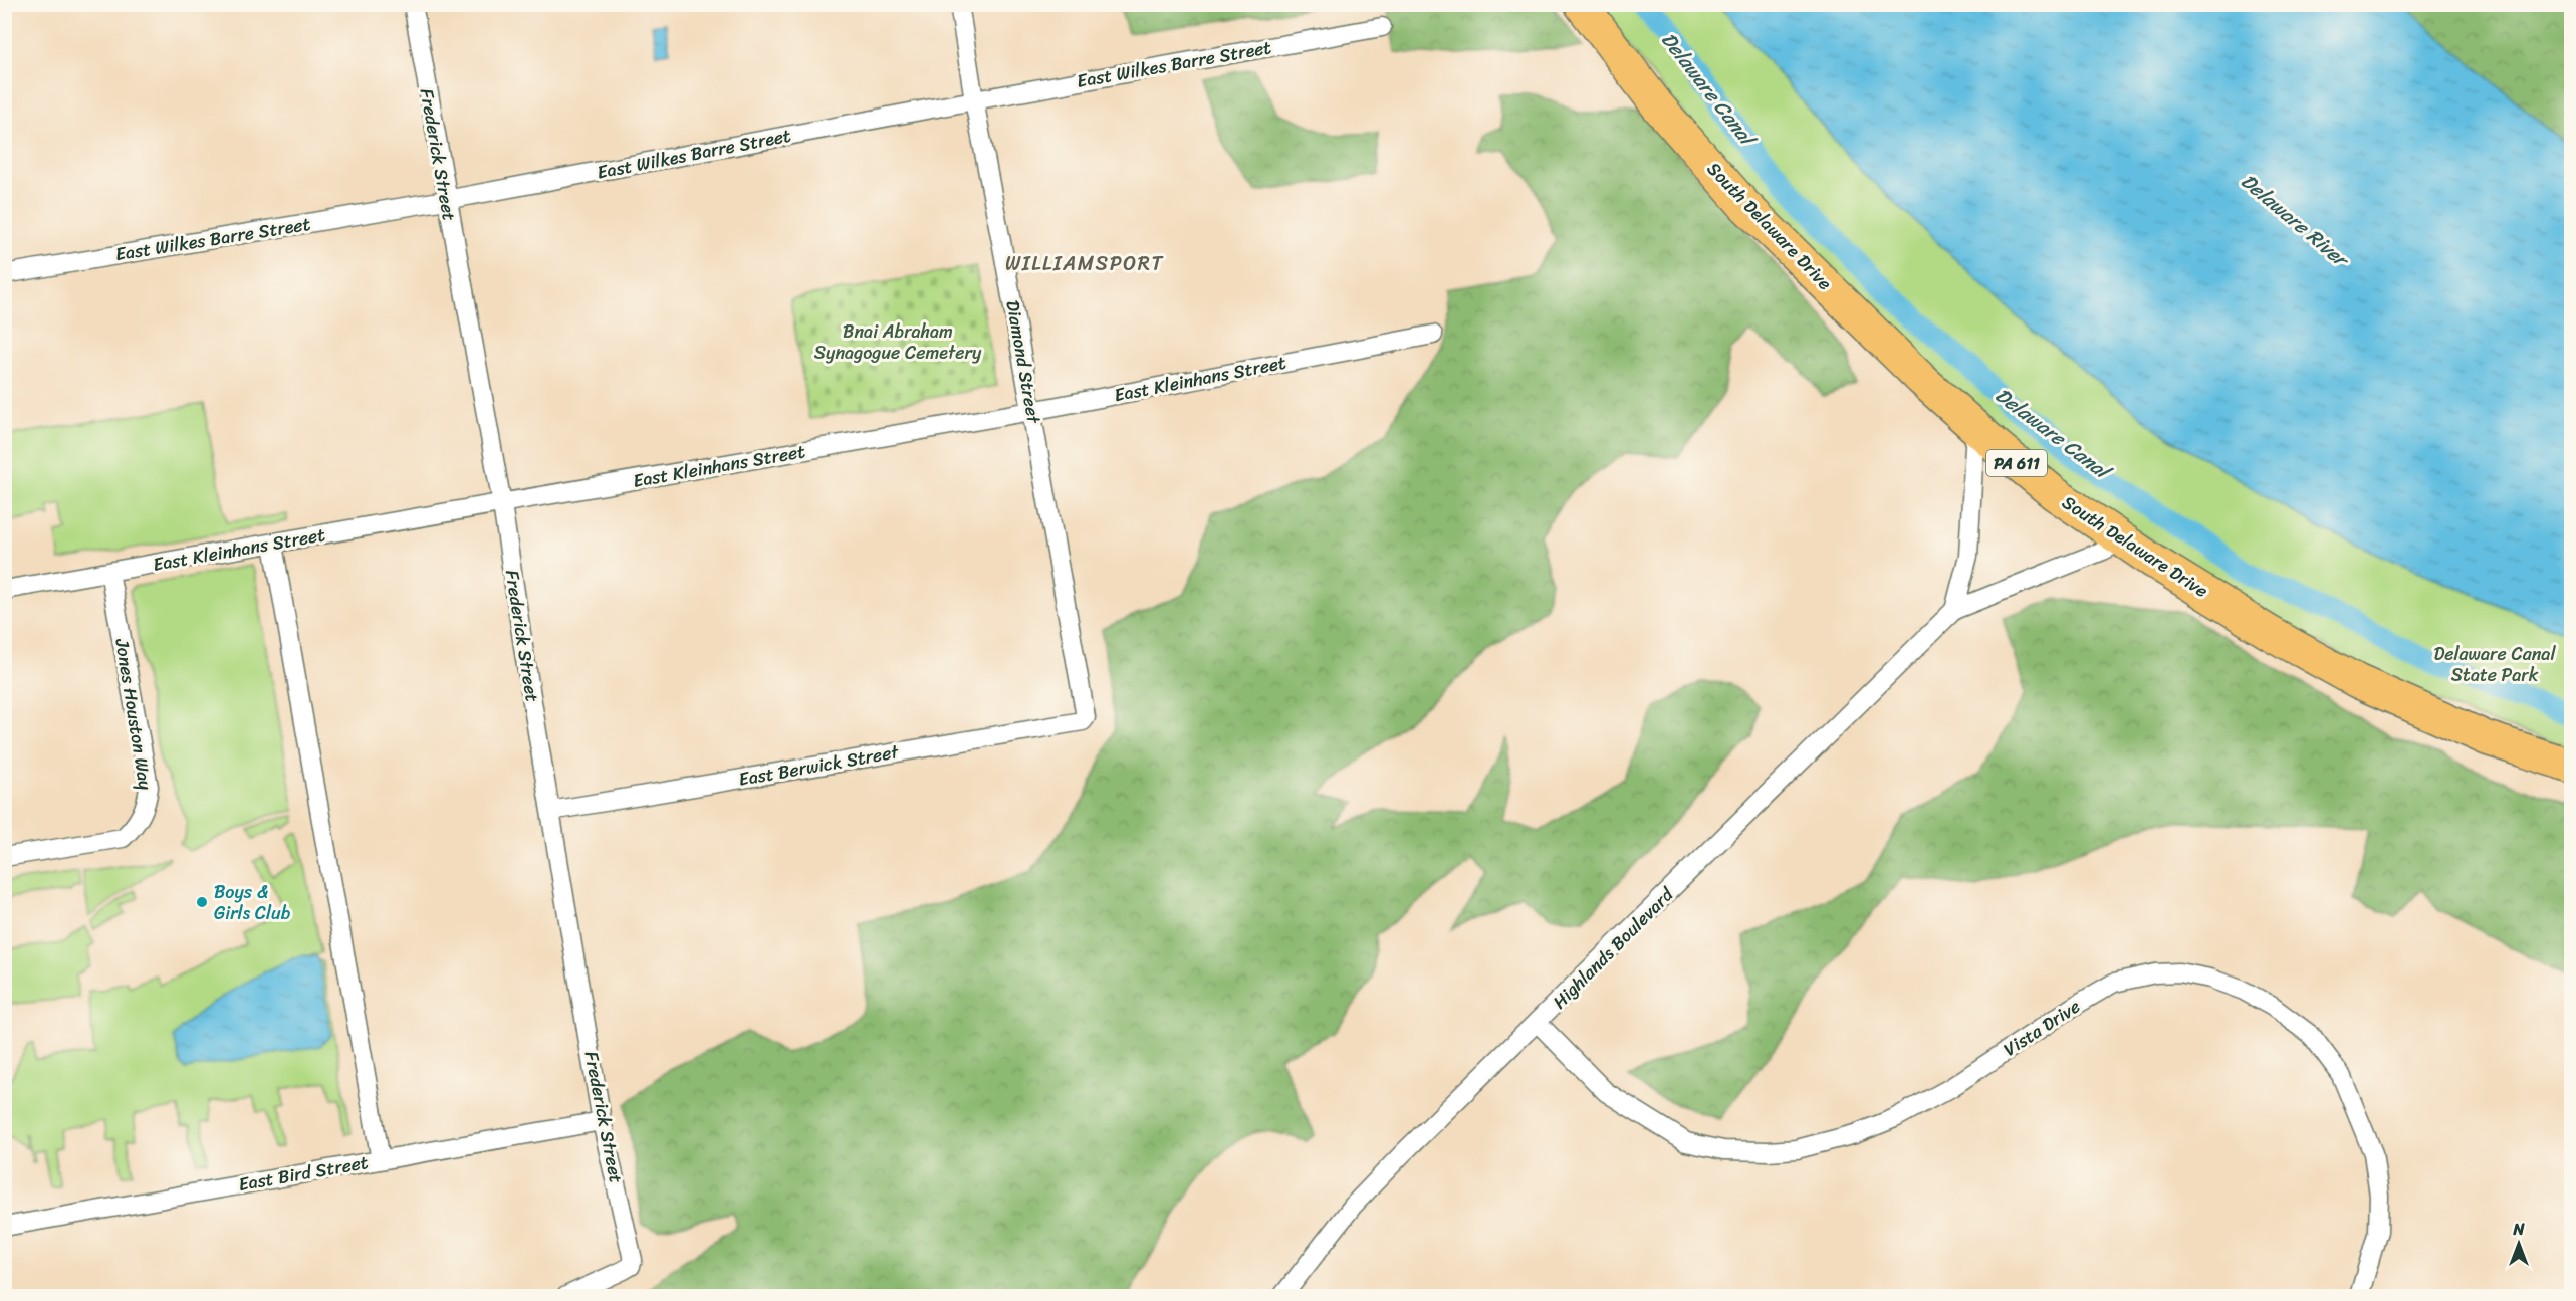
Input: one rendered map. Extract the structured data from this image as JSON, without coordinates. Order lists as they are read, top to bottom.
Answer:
{
  "streets": {
    "highway": ["South Delaware Drive", "PA 611"],
    "street": [
      "East Wilkes Barre Street",
      "Frederick Street",
      "Diamond Street",
      "East Kleinhans Street",
      "Jones Houston Way",
      "East Berwick Street",
      "Highlands Boulevard",
      "Vista Drive",
      "East Bird Street"
    ]
  },
  "crossings": [
    ["East Wilkes Barre Street", "Frederick Street"],
    ["East Wilkes Barre Street", "Diamond Street"],
    ["Frederick Street", "East Kleinhans Street"],
    ["Frederick Street", "East Berwick Street"],
    ["Frederick Street", "East Bird Street"],
    ["South Delaware Drive", "Highlands Boulevard"],
    ["Diamond Street", "East Kleinhans Street"],
    ["Diamond Street", "East Berwick Street"],
    ["East Kleinhans Street", "Jones Houston Way"],
    ["Highlands Boulevard", "Vista Drive"]
  ],
  "districts": ["WILLIAMSPORT"],
  "water": ["Delaware Canal", "Delaware River"],
  "parks": ["Bnai Abraham Synagogue Cemetery", "Delaware Canal State Park"],
  "places": ["Boys & Girls Club"],
  "north": "top"
}
